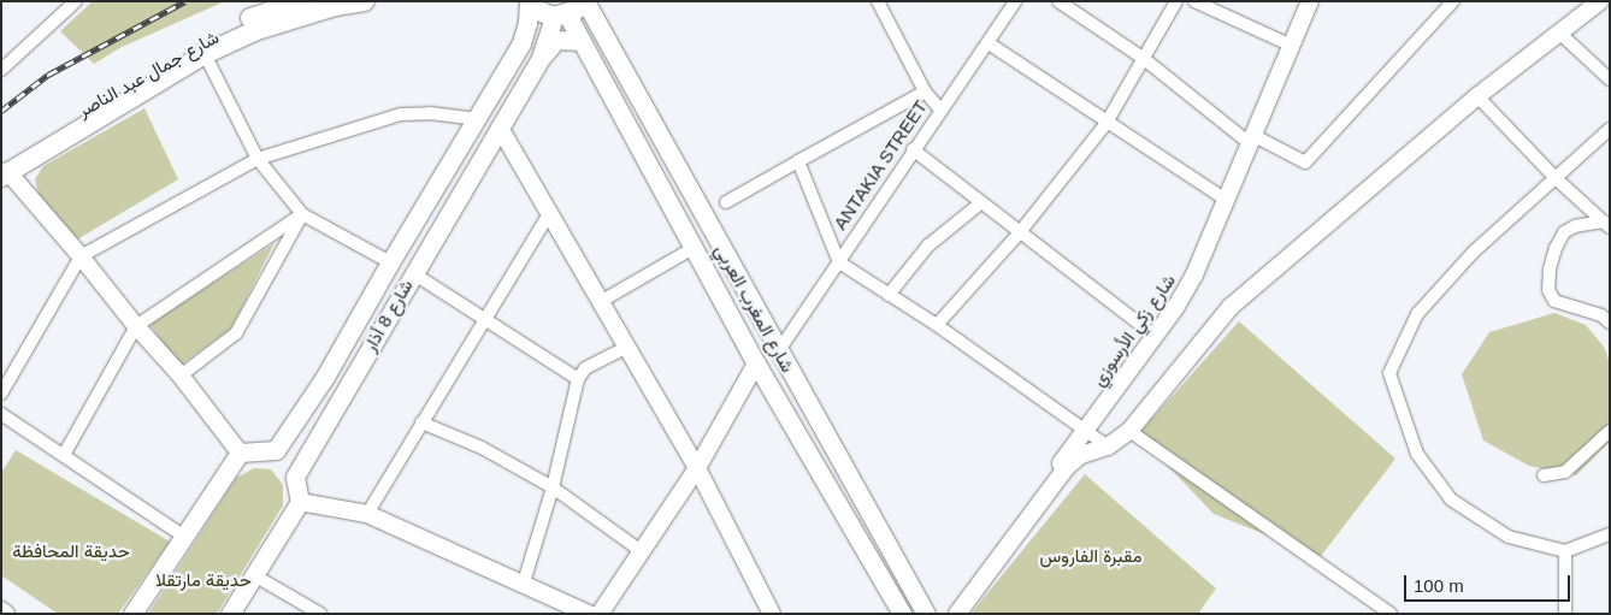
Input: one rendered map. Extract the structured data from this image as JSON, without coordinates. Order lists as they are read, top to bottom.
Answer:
{
  "streets": {
    "main road": ["شارع جمال عبد الناصر", "شارع المغرب العربي", "شارع 8 أذار"],
    "street": ["ANTAKIA STREET", "شارع زكي الأرسوزي"]
  },
  "crossings": [
    ["ANTAKIA STREET", "شارع المغرب العربي"],
    ["شارع المغرب العربي", "شارع 8 أذار"]
  ],
  "parks": ["حديقة المحافظة", "مقبرة الفاروس", "حديقة مارتقلا"],
  "scale_bar": "100 m"
}
